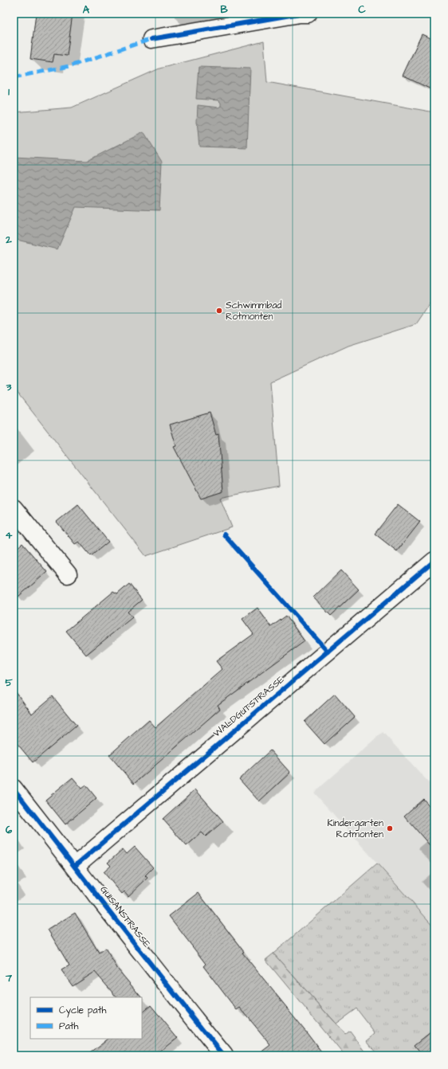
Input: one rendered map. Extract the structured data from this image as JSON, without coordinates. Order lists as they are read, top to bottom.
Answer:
{
  "streets": {
    "street": ["WALDGUTSTRASSE", "GUISANSTRASSE"]
  },
  "crossings": [
    ["WALDGUTSTRASSE", "GUISANSTRASSE"]
  ],
  "places": ["Schwimmbad Rotmonten", "Kindergarten Rotmonten"],
  "legend": ["Cycle path", "Path"],
  "grid": {
    "columns": ["A", "B", "C"],
    "rows": [
      "1",
      "2",
      "3",
      "4",
      "5",
      "6",
      "7"
    ]
  }
}
